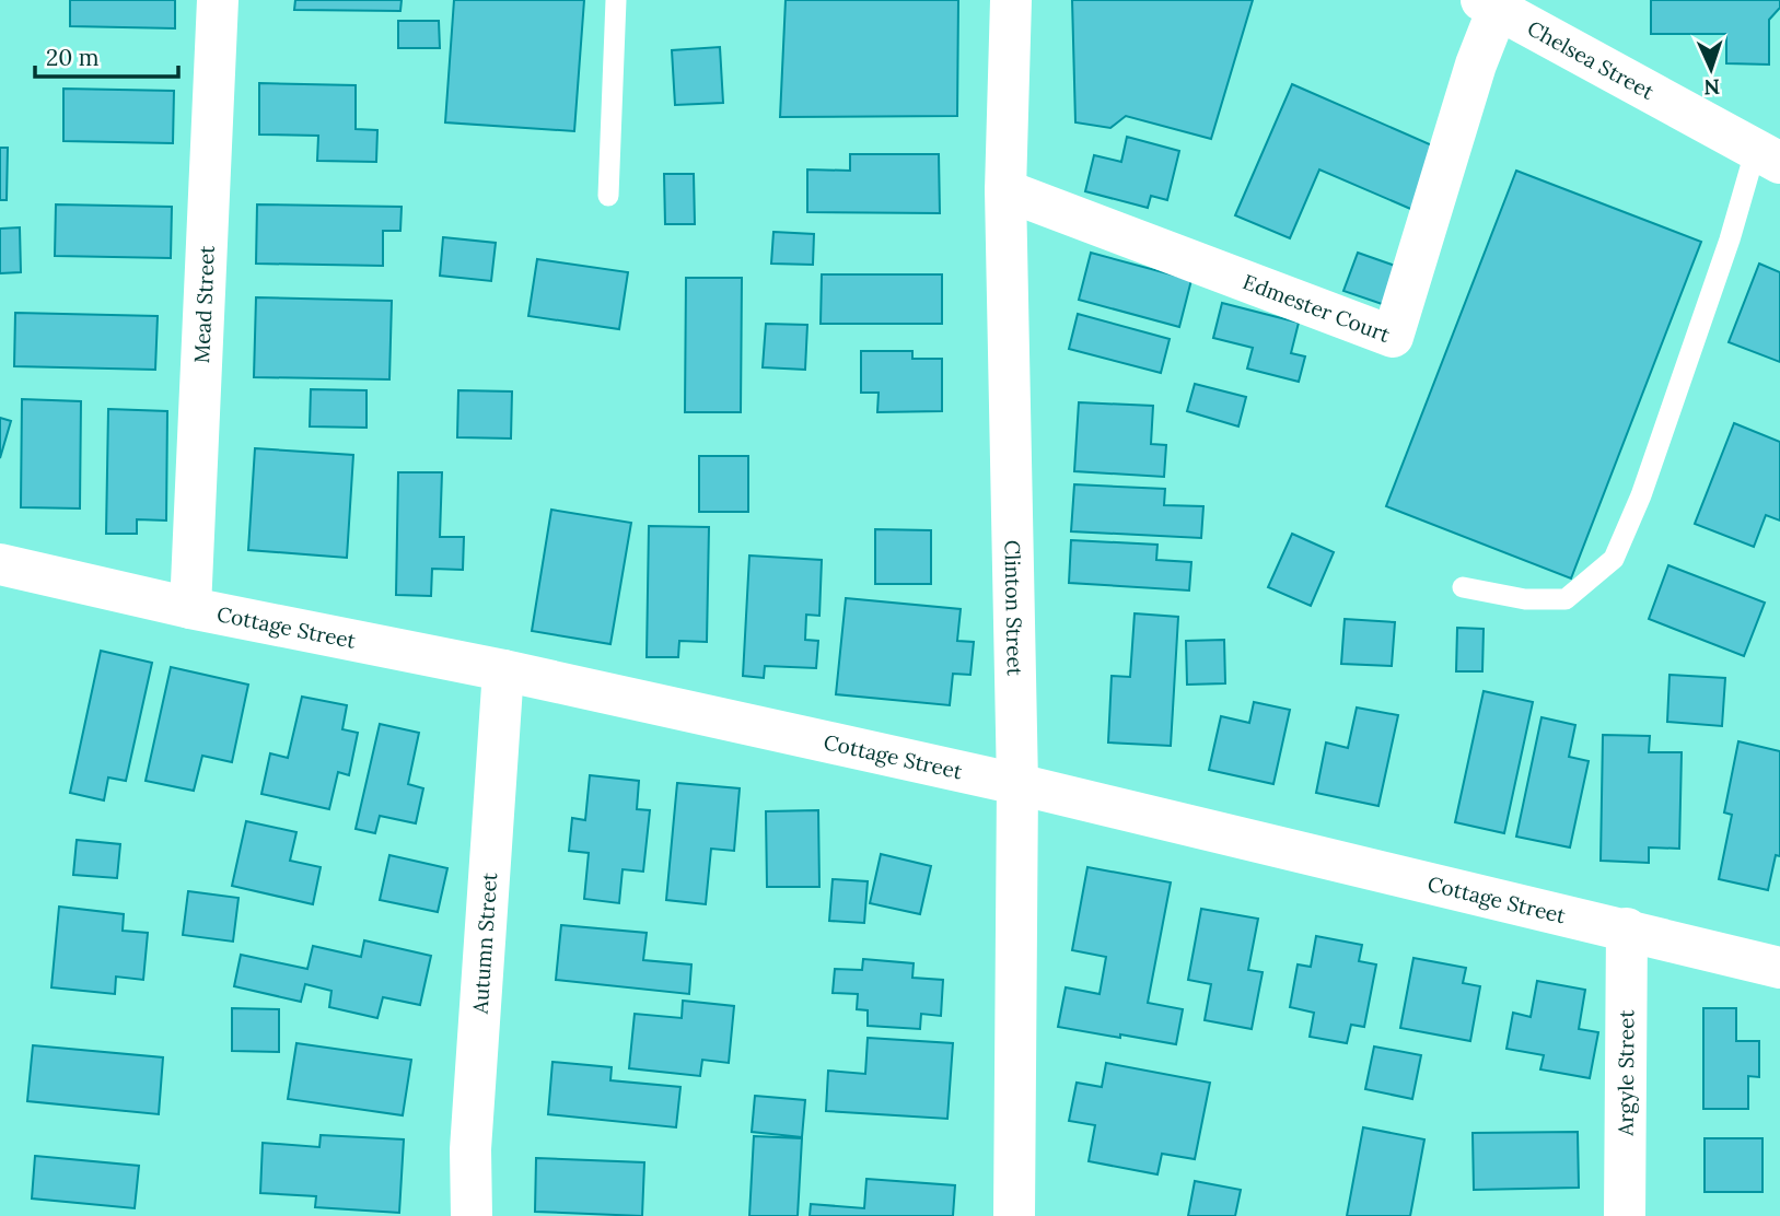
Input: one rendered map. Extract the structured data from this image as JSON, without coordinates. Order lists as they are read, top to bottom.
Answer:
{
  "streets": {
    "street": [
      "Chelsea Street",
      "Mead Street",
      "Edmester Court",
      "Clinton Street",
      "Cottage Street",
      "Autumn Street",
      "Argyle Street"
    ]
  },
  "crossings": [
    ["Chelsea Street", "Edmester Court"],
    ["Mead Street", "Cottage Street"],
    ["Edmester Court", "Clinton Street"],
    ["Clinton Street", "Cottage Street"],
    ["Cottage Street", "Autumn Street"],
    ["Cottage Street", "Argyle Street"]
  ],
  "scale_bar": "20 m",
  "north": "bottom"
}
